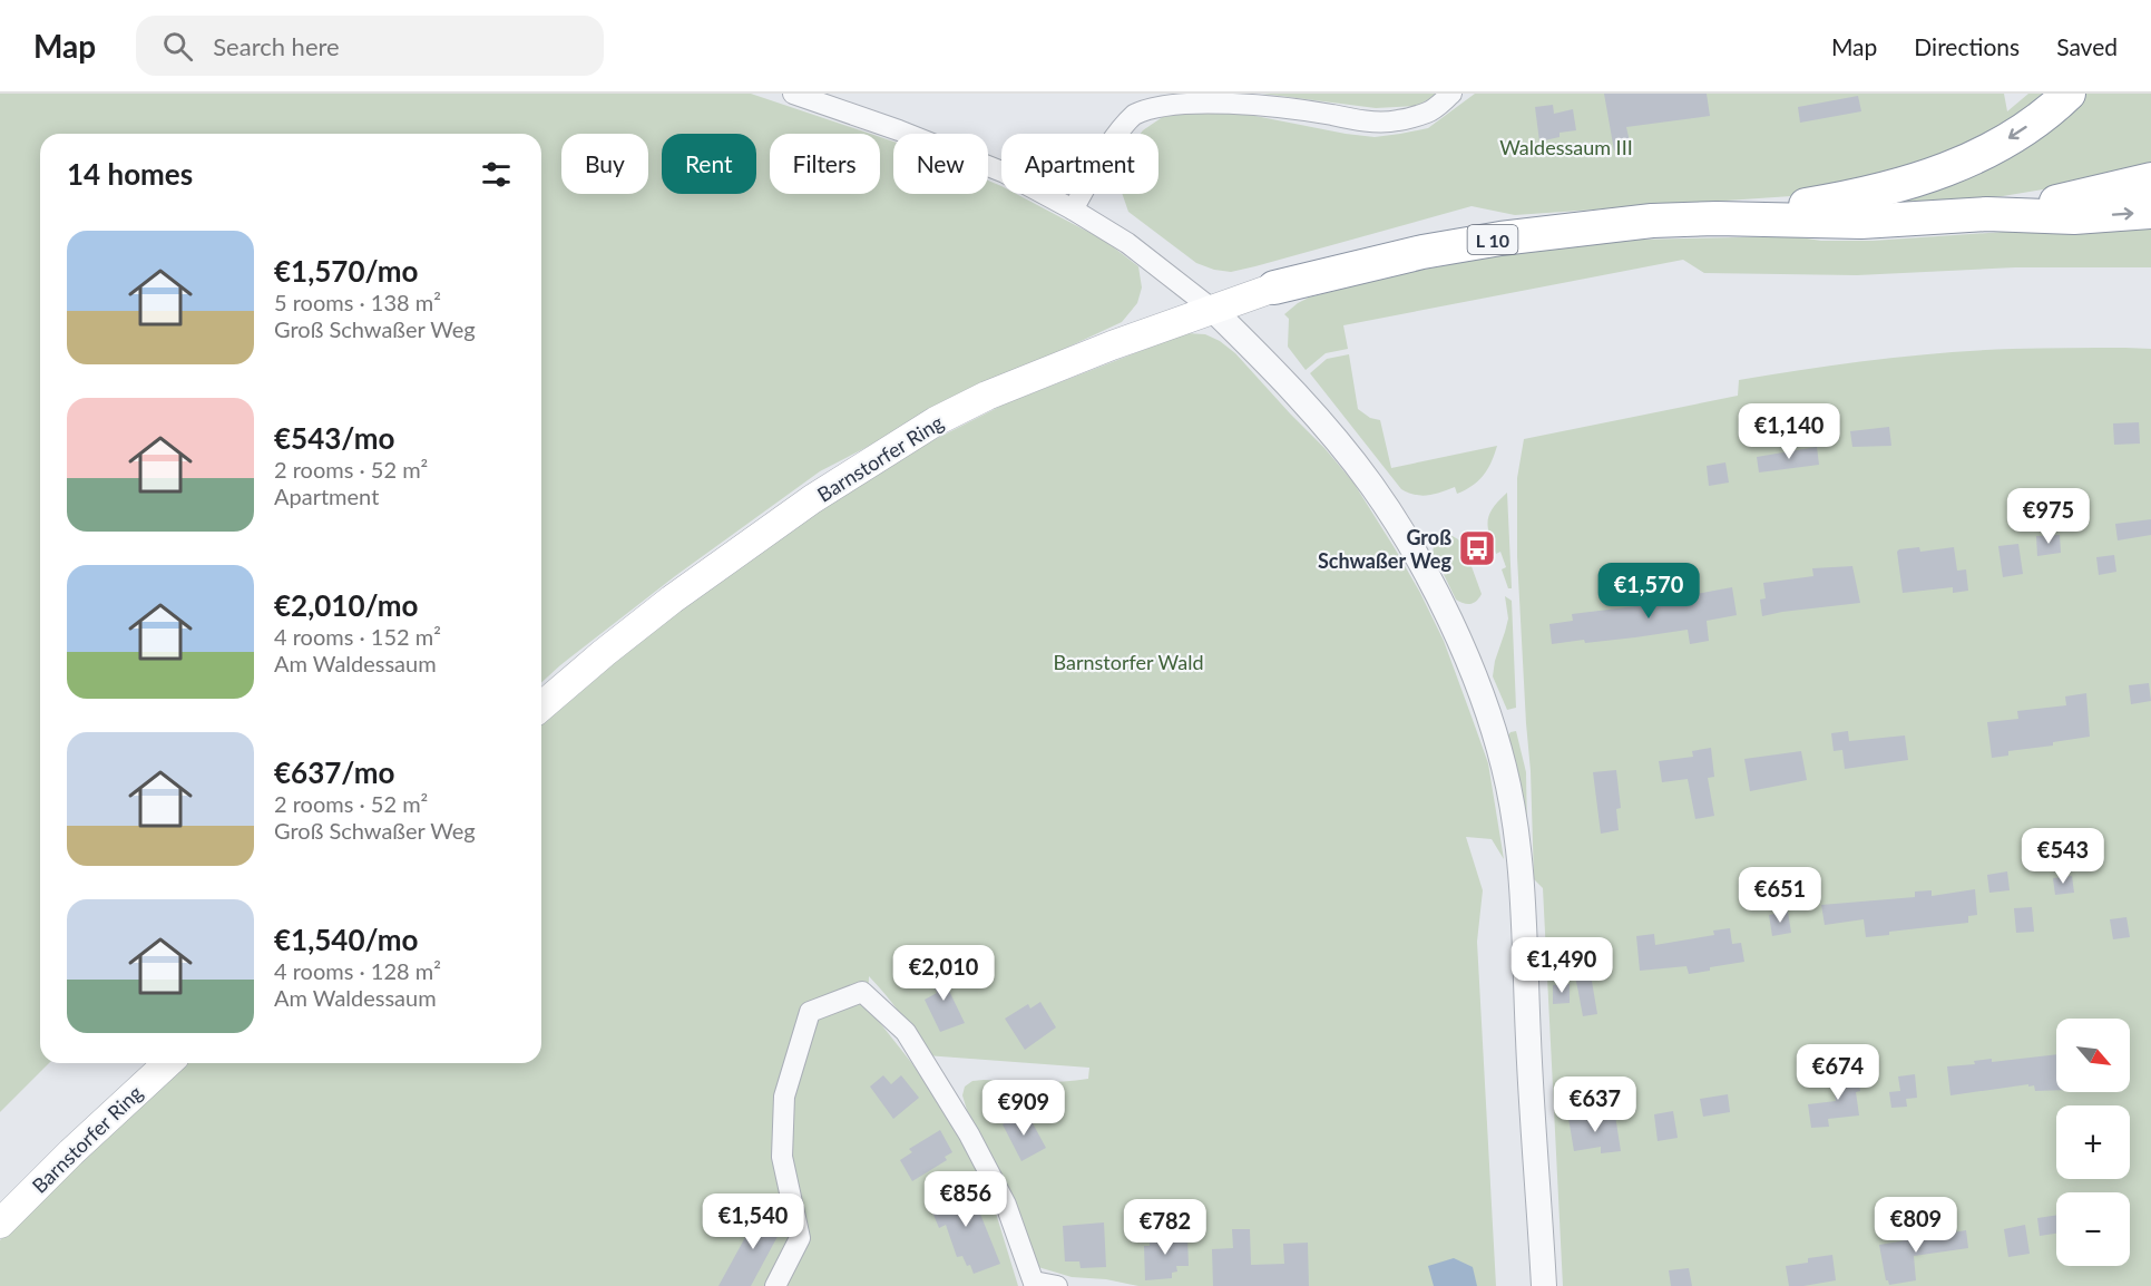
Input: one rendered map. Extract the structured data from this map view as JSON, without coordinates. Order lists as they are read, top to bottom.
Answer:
{
  "streets": {
    "highway": ["L 10"],
    "main road": ["Barnstorfer Ring"]
  },
  "crossings": [
    ["L 10", "Barnstorfer Ring"]
  ],
  "parks": ["Waldessaum III", "Barnstorfer Wald"],
  "places": {
    "bus stop": ["Groß Schwaßer Weg"]
  },
  "north": "bottom right",
  "page": {
    "header": "Map",
    "search": "Search here",
    "nav": ["Map", "Directions", "Saved"],
    "chip": [
      "Buy",
      "Rent",
      "Filters",
      "New",
      "Apartment"
    ],
    "heading": "14 homes",
    "list": [
      {
        "name": "€1,570/mo",
        "note": "5 rooms · 138 m² · Groß Schwaßer Weg"
      },
      {
        "name": "€543/mo",
        "note": "2 rooms · 52 m² · Apartment"
      },
      {
        "name": "€2,010/mo",
        "note": "4 rooms · 152 m² · Am Waldessaum"
      },
      {
        "name": "€637/mo",
        "note": "2 rooms · 52 m² · Groß Schwaßer Weg"
      },
      {
        "name": "€1,540/mo",
        "note": "4 rooms · 128 m² · Am Waldessaum"
      }
    ],
    "price": [
      "€1,140",
      "€975",
      "€1,570",
      "€543",
      "€651",
      "€1,490",
      "€2,010",
      "€674",
      "€637",
      "€909",
      "€856",
      "€1,540",
      "€809",
      "€782"
    ],
    "map_buttons": ["+", "−"]
  }
}
